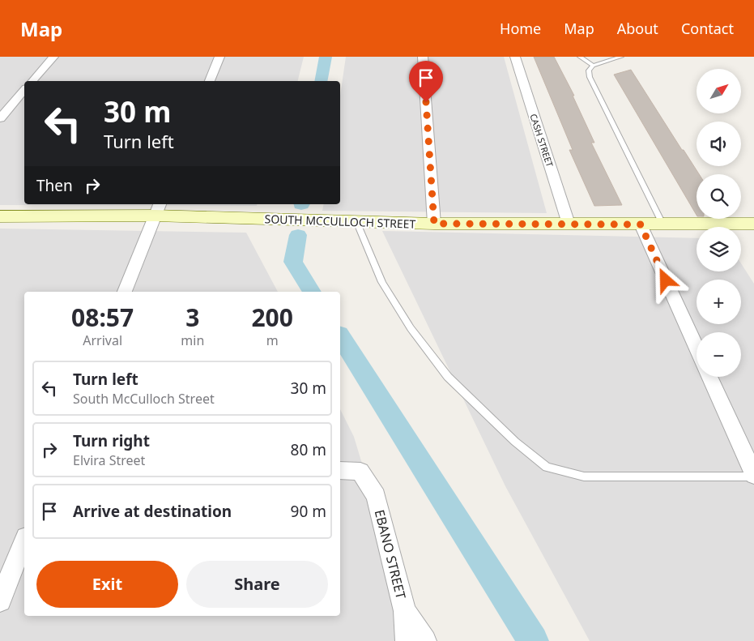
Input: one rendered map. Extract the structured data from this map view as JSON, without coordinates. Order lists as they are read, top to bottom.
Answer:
{
  "streets": {
    "street": ["CASH STREET", "SOUTH MCCULLOCH STREET", "EBANO STREET"]
  },
  "crossings": [
    ["CASH STREET", "SOUTH MCCULLOCH STREET"]
  ],
  "north": "top right",
  "page": {
    "header": "Map",
    "nav": [
      "Home",
      "Map",
      "About",
      "Contact"
    ],
    "map_buttons": ["+", "−"],
    "turn": ["30 m", "Turn left"],
    "then": "Then",
    "eta": [
      "08:57",
      "Arrival",
      "3",
      "min",
      "200",
      "m"
    ],
    "list": [
      {
        "name": "Turn left",
        "note": "South McCulloch Street",
        "value": "30 m"
      },
      {
        "name": "Turn right",
        "note": "Elvira Street",
        "value": "80 m"
      },
      {
        "name": "Arrive at destination",
        "value": "90 m"
      }
    ],
    "buttons": ["Exit", "Share"]
  }
}
